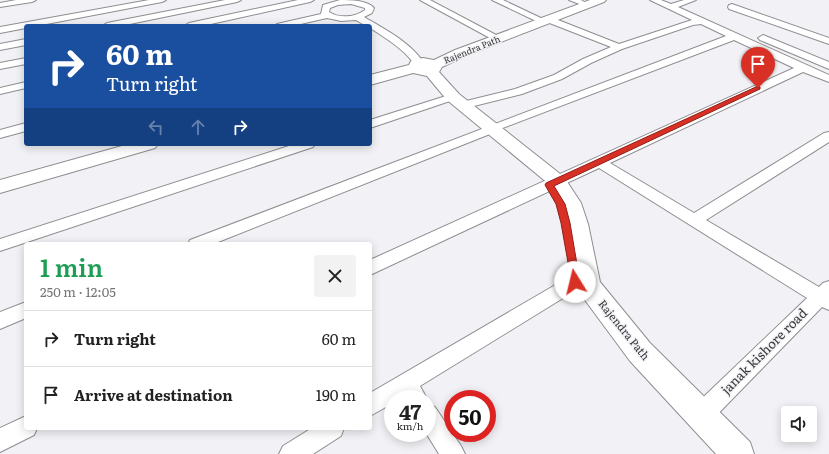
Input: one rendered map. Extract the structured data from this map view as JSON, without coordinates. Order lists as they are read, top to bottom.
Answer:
{
  "streets": {
    "main road": ["Rajendra Path"],
    "street": ["janak kishore road"]
  },
  "crossings": [
    ["Rajendra Path", "janak kishore road"]
  ],
  "page": {
    "turn": ["60 m", "Turn right"],
    "heading": ["1 min", "250 m · 12:05"],
    "list": [
      {
        "name": "Turn right",
        "value": "60 m"
      },
      {
        "name": "Arrive at destination",
        "value": "190 m"
      }
    ],
    "speed": "47 km/h",
    "limit": "50"
  }
}
